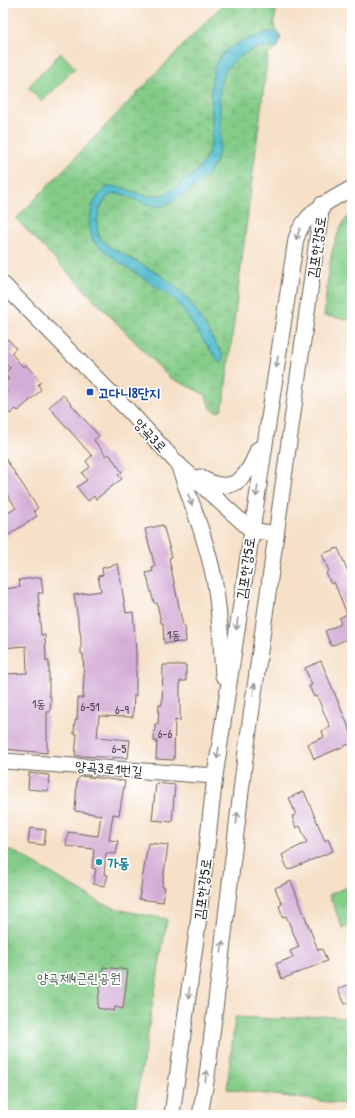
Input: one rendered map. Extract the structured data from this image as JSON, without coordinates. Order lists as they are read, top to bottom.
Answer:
{
  "streets": {
    "street": ["김포한강5로", "양곡3로", "양곡3로1번길"]
  },
  "crossings": [
    ["김포한강5로", "양곡3로"],
    ["김포한강5로", "양곡3로1번길"]
  ],
  "parks": ["양곡제4근린공원"],
  "places": {
    "transit": ["고다니8단지"],
    "other": ["가동"]
  },
  "house_numbers": [
    "1동",
    "1동",
    "6-51",
    "6-9",
    "6-6",
    "6-5"
  ]
}
